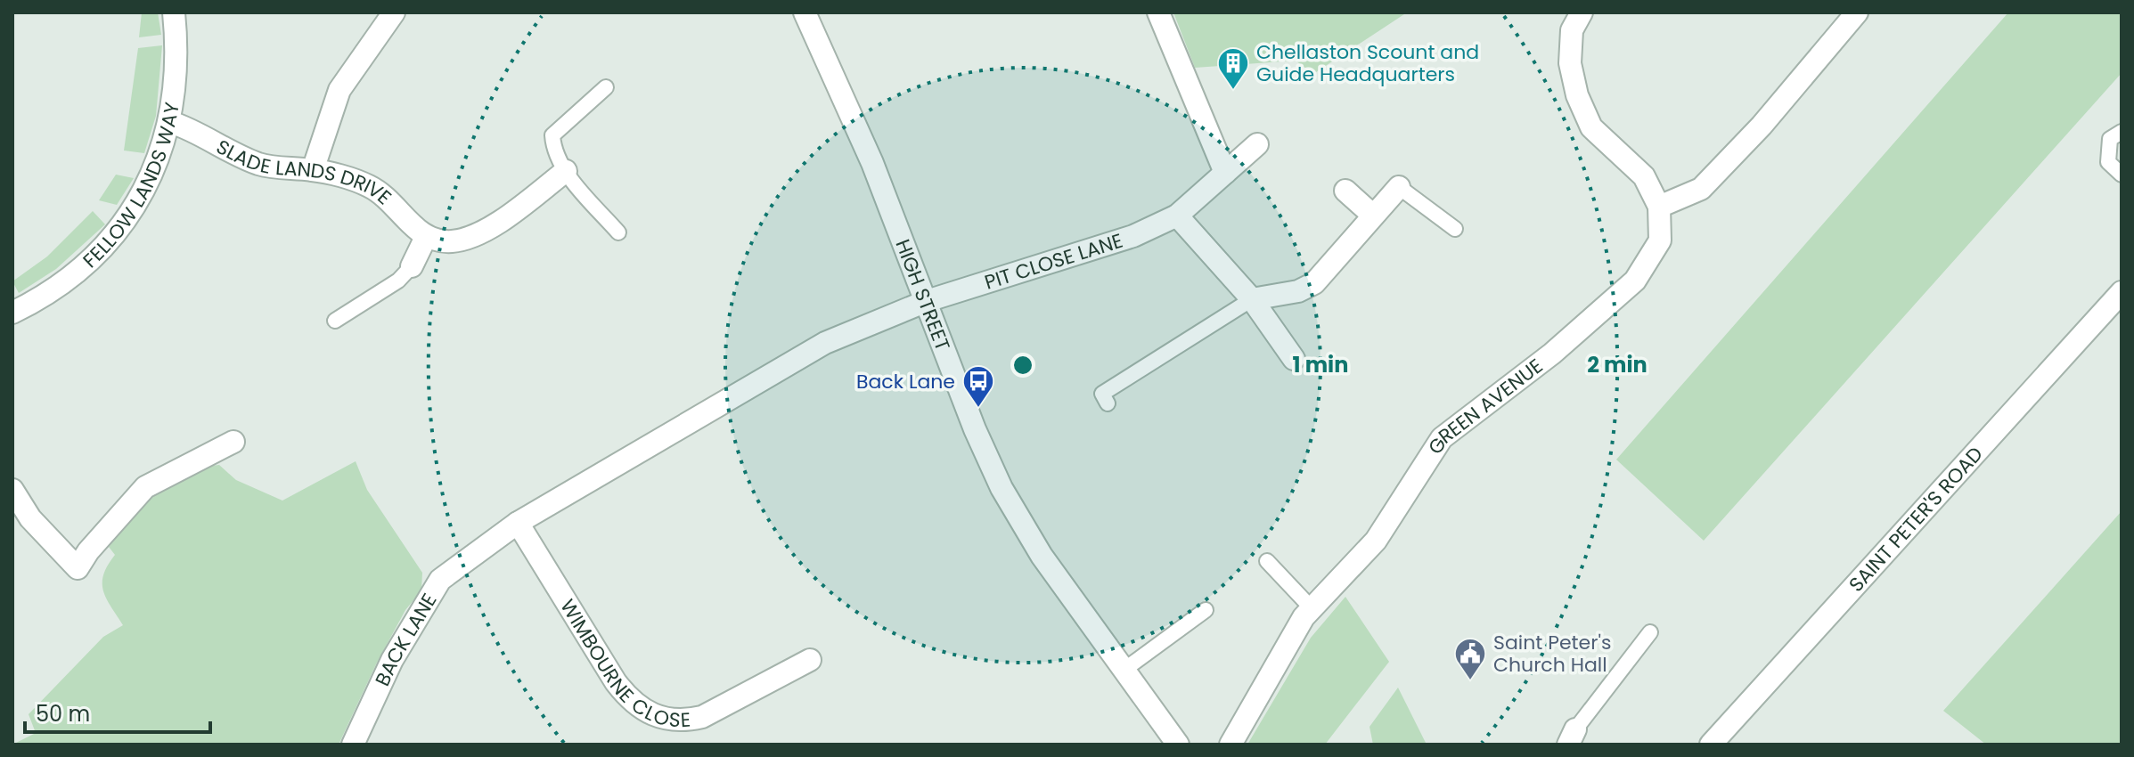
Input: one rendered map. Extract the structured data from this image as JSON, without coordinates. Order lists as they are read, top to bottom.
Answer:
{
  "streets": {
    "street": [
      "SLADE LANDS DRIVE",
      "FELLOW LANDS WAY",
      "PIT CLOSE LANE",
      "HIGH STREET",
      "GREEN AVENUE",
      "SAINT PETER'S ROAD",
      "BACK LANE",
      "WIMBOURNE CLOSE"
    ]
  },
  "crossings": [
    ["SLADE LANDS DRIVE", "FELLOW LANDS WAY"],
    ["PIT CLOSE LANE", "HIGH STREET"],
    ["PIT CLOSE LANE", "BACK LANE"],
    ["HIGH STREET", "BACK LANE"],
    ["BACK LANE", "WIMBOURNE CLOSE"]
  ],
  "places": {
    "building": ["Chellaston Scount and Guide Headquarters"],
    "bus stop": ["Back Lane"],
    "public building": ["Saint Peter's Church Hall"]
  },
  "scale_bar": "50 m",
  "rings": ["1 min", "2 min"]
}
